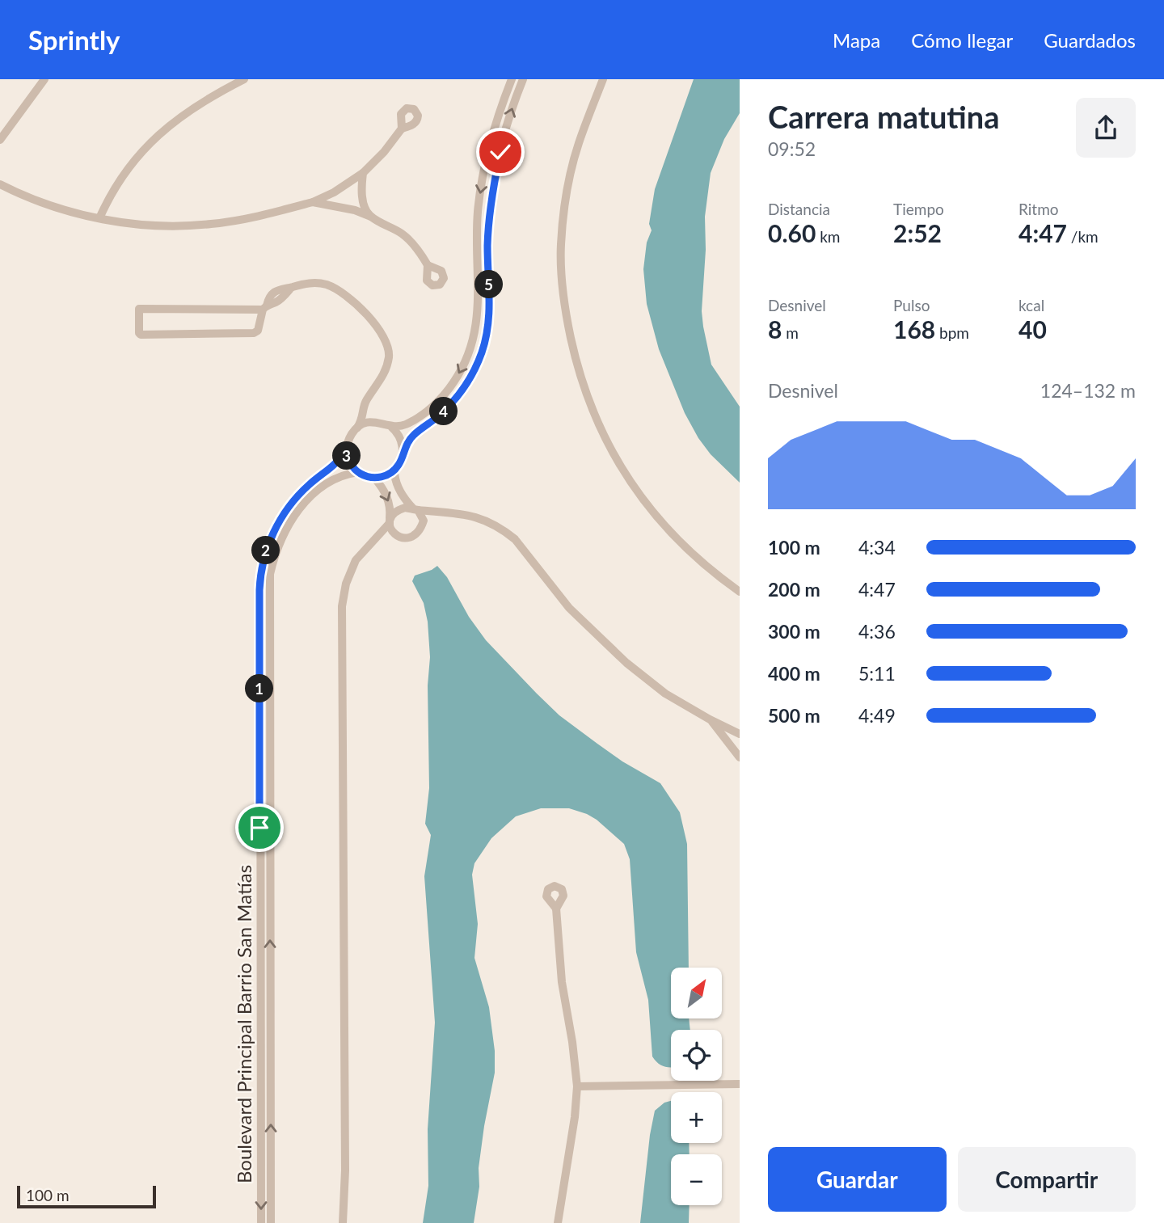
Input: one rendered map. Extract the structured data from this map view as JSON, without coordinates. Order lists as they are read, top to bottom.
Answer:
{
  "streets": {
    "street": ["Boulevard Principal Barrio San Matías"]
  },
  "scale_bar": "100 m",
  "north": "top right",
  "page": {
    "header": "Sprintly",
    "nav": ["Mapa", "Cómo llegar", "Guardados"],
    "heading": ["Carrera matutina", "09:52"],
    "stats": [
      ["Distancia", "0.60 km"],
      ["Tiempo", "2:52"],
      ["Ritmo", "4:47 /km"],
      ["Desnivel", "8 m"],
      ["Pulso", "168 bpm"],
      ["kcal", "40"]
    ],
    "pins": [
      "5",
      "4",
      "3",
      "2",
      "1"
    ],
    "chart": ["Desnivel", "124–132 m"],
    "list": [
      {
        "name": "100 m",
        "note": "4:34"
      },
      {
        "name": "200 m",
        "note": "4:47"
      },
      {
        "name": "300 m",
        "note": "4:36"
      },
      {
        "name": "400 m",
        "note": "5:11"
      },
      {
        "name": "500 m",
        "note": "4:49"
      }
    ],
    "map_buttons": ["+", "−"],
    "buttons": ["Guardar", "Compartir"],
    "scale": "100 m"
  }
}
